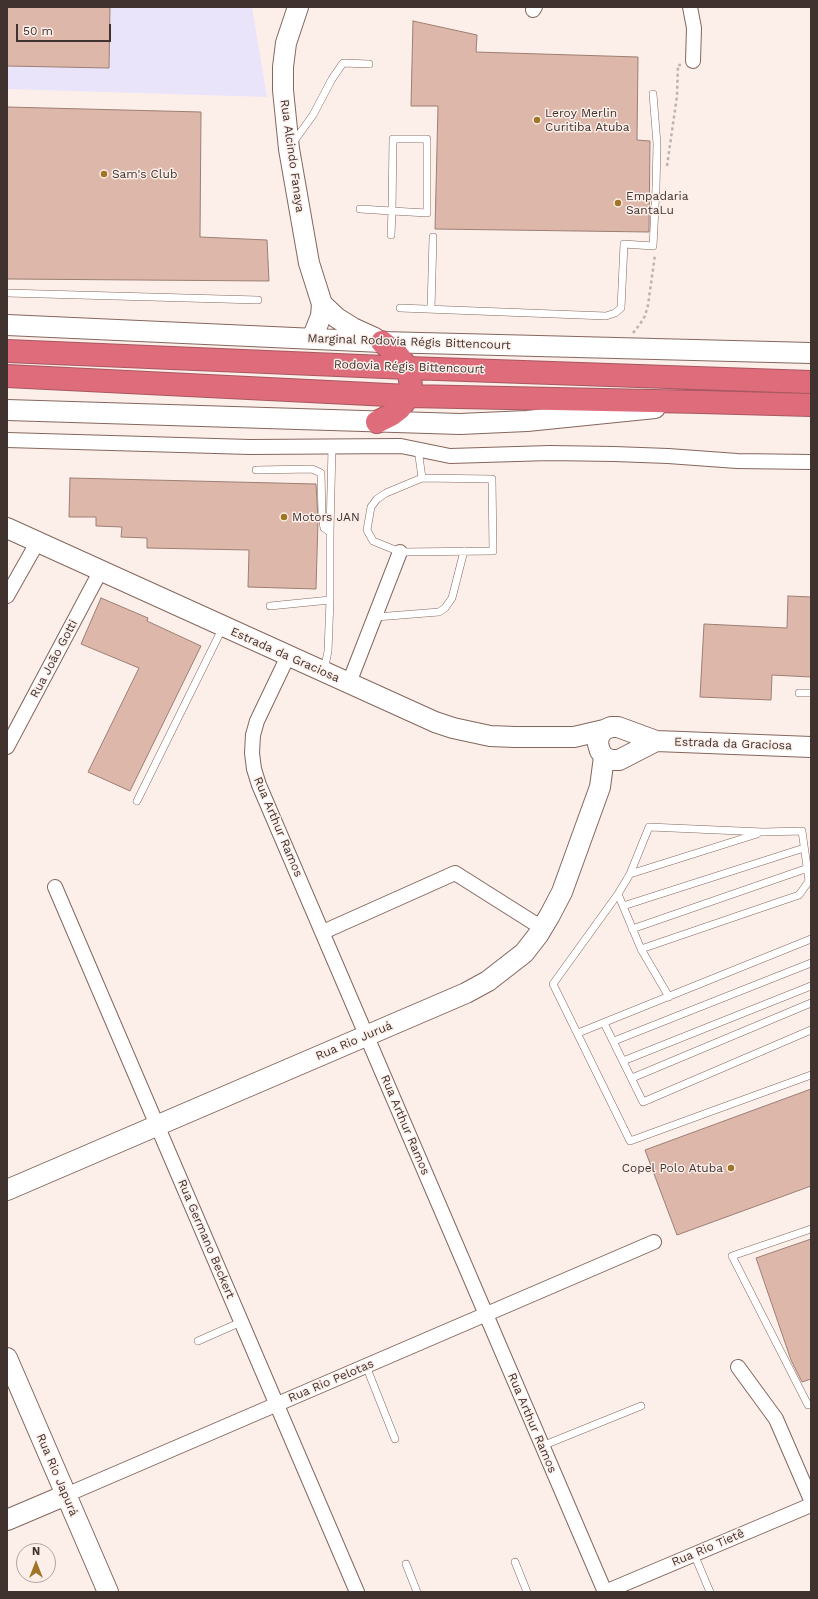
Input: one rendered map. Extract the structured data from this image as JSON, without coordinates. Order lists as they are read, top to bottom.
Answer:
{
  "streets": {
    "highway": ["Rodovia Régis Bittencourt"],
    "main road": [
      "Rua Alcindo Fanaya",
      "Marginal Rodovia Régis Bittencourt",
      "Estrada da Graciosa",
      "Rua Rio Juruá",
      "Rua Rio Pelotas",
      "Rua Rio Japurá"
    ],
    "street": [
      "Rua João Gotti",
      "Rua Arthur Ramos",
      "Rua Germano Beckert",
      "Rua Rio Tietê"
    ]
  },
  "crossings": [
    ["Rua Alcindo Fanaya", "Marginal Rodovia Régis Bittencourt"],
    ["Estrada da Graciosa", "Rua João Gotti"],
    ["Estrada da Graciosa", "Rua Arthur Ramos"],
    ["Estrada da Graciosa", "Rua Rio Juruá"],
    ["Rua Arthur Ramos", "Rua Rio Juruá"],
    ["Rua Arthur Ramos", "Rua Rio Pelotas"],
    ["Rua Arthur Ramos", "Rua Rio Tietê"],
    ["Rua Rio Juruá", "Rua Germano Beckert"],
    ["Rua Germano Beckert", "Rua Rio Pelotas"],
    ["Rua Rio Pelotas", "Rua Rio Japurá"]
  ],
  "places": [
    "Leroy Merlin Curitiba Atuba",
    "Sam's Club",
    "Empadaria SantaLu",
    "Motors JAN",
    "Copel Polo Atuba"
  ],
  "scale_bar": "50 m",
  "north": "top"
}
